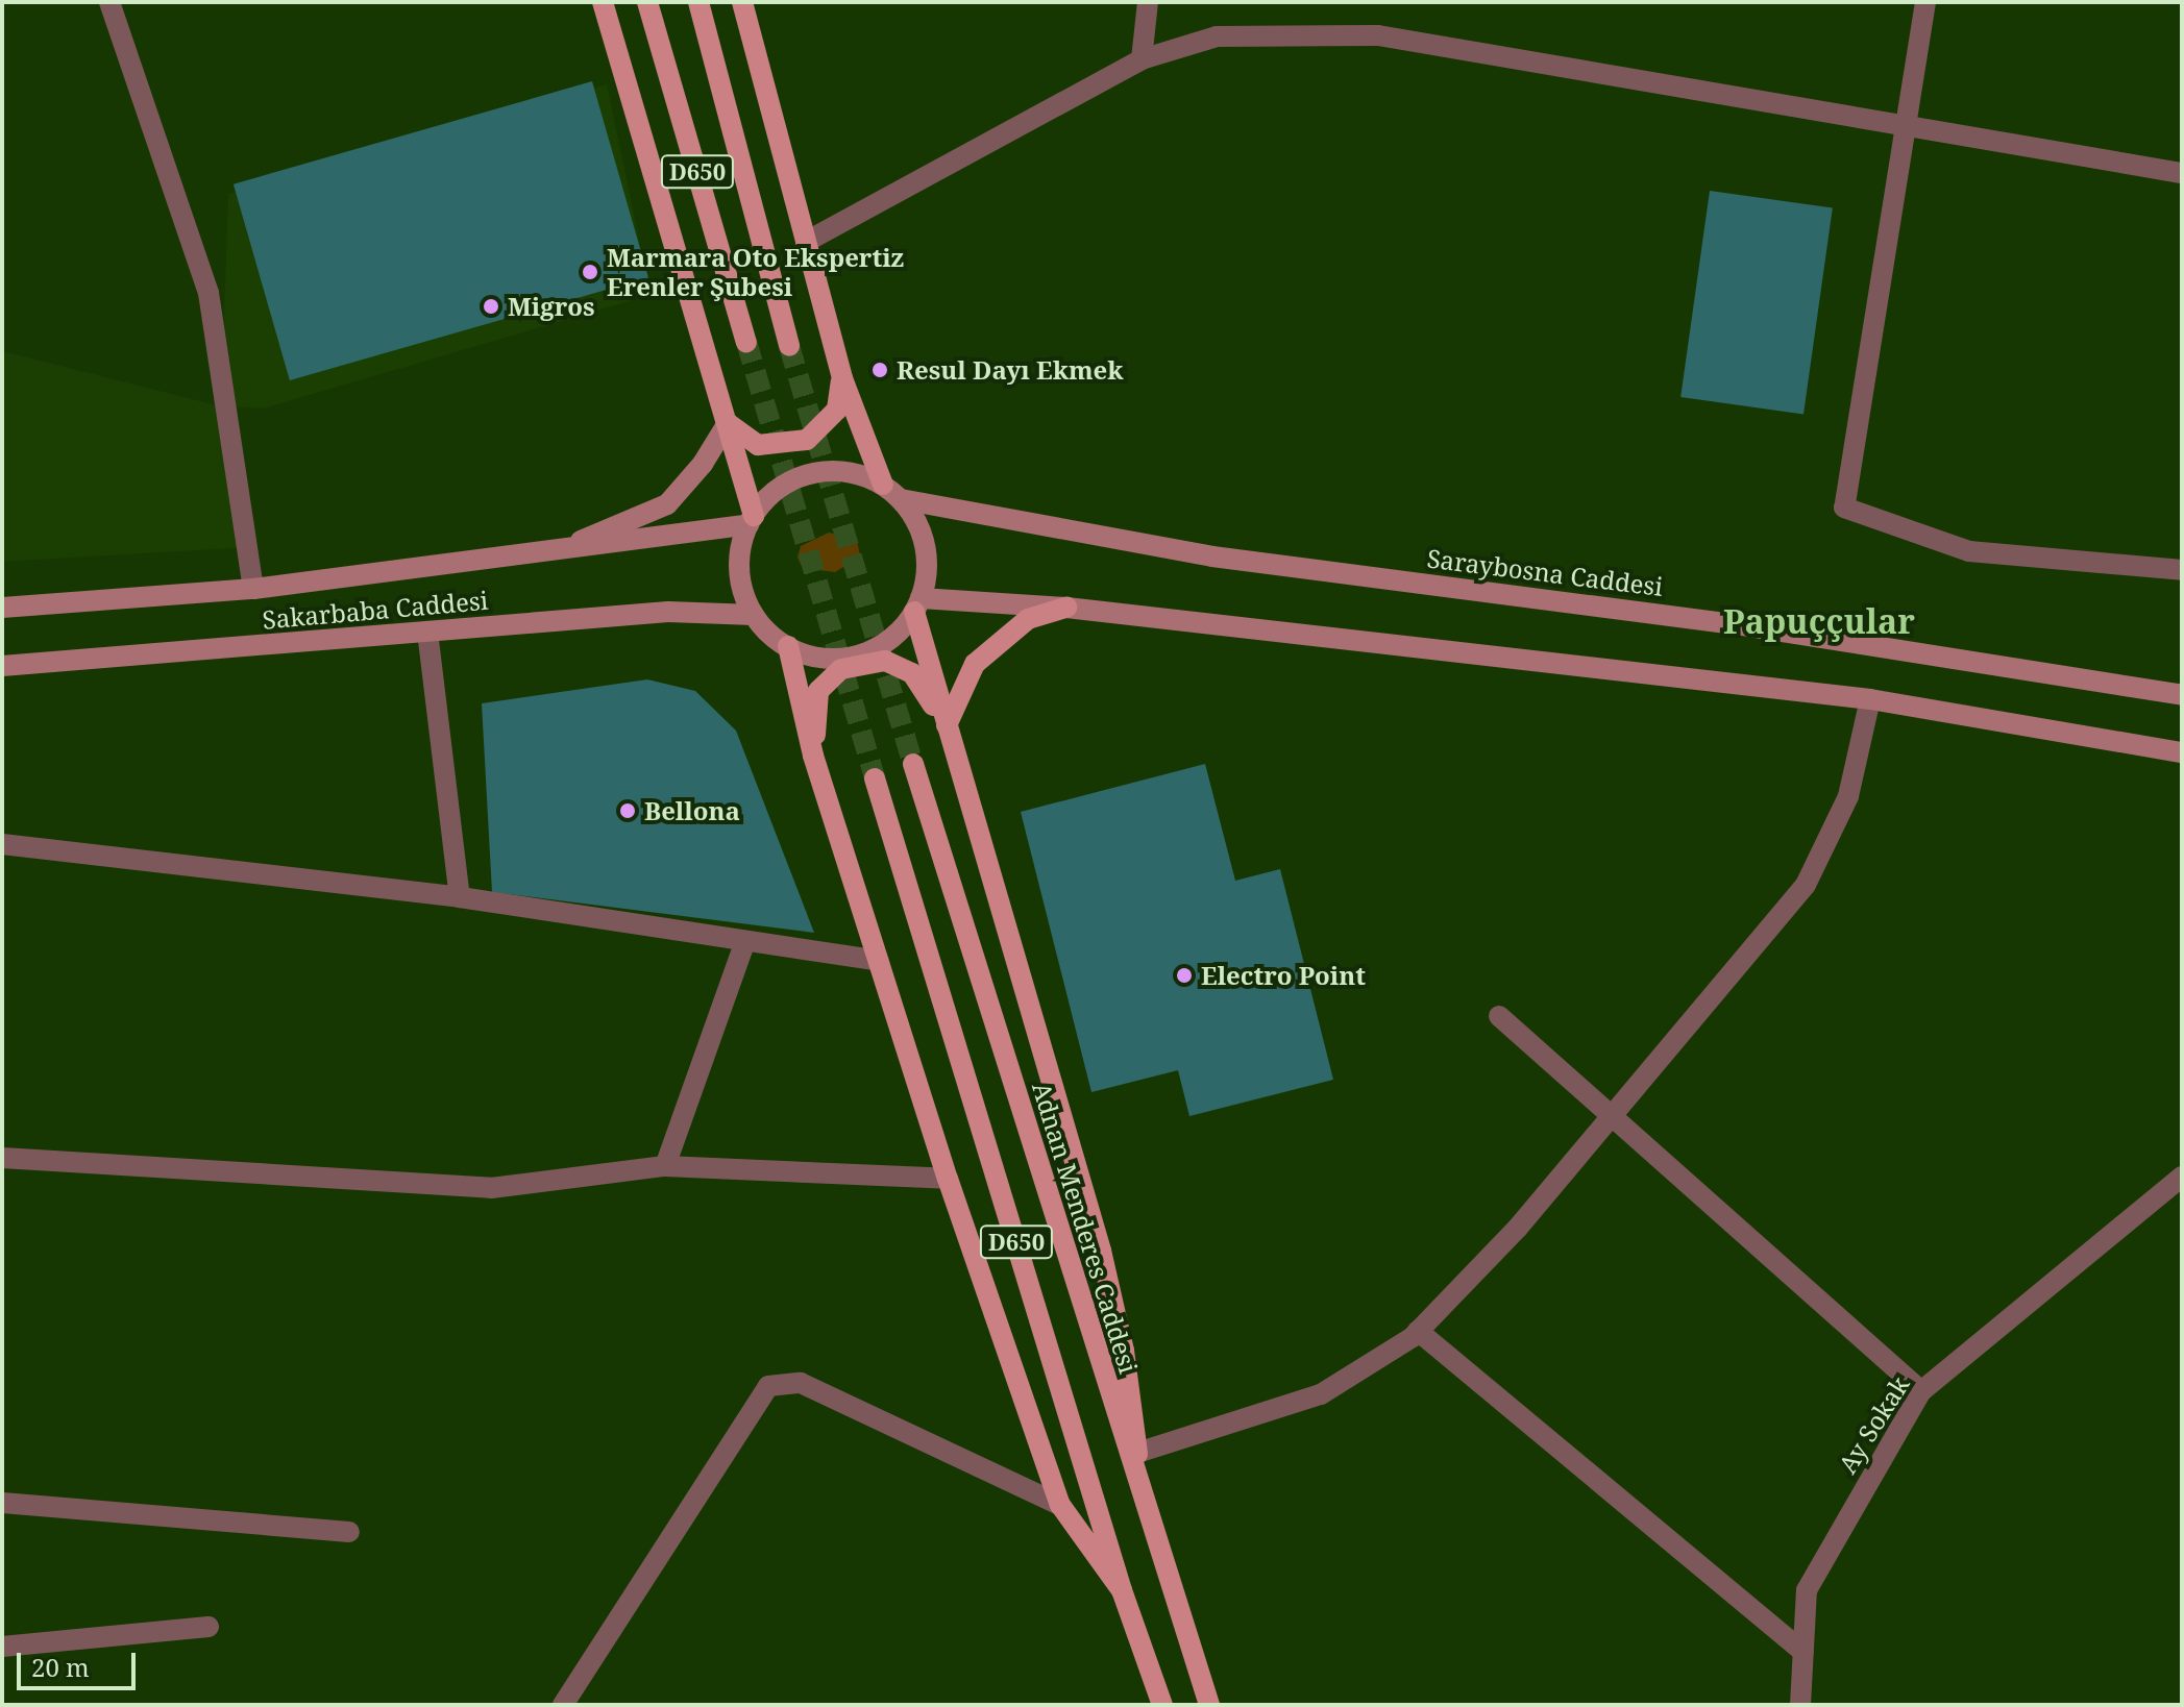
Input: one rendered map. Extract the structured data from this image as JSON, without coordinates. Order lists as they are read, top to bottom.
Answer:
{
  "streets": {
    "main road": [
      "D650",
      "Saraybosna Caddesi",
      "Sakarbaba Caddesi",
      "Adnan Menderes Caddesi"
    ],
    "street": ["Ay Sokak"]
  },
  "crossings": [
    ["Saraybosna Caddesi", "Sakarbaba Caddesi"]
  ],
  "districts": ["Papuççular"],
  "places": [
    "Marmara Oto Ekspertiz Erenler Şubesi",
    "Migros",
    "Resul Dayı Ekmek",
    "Bellona",
    "Electro Point"
  ],
  "scale_bar": "20 m"
}
